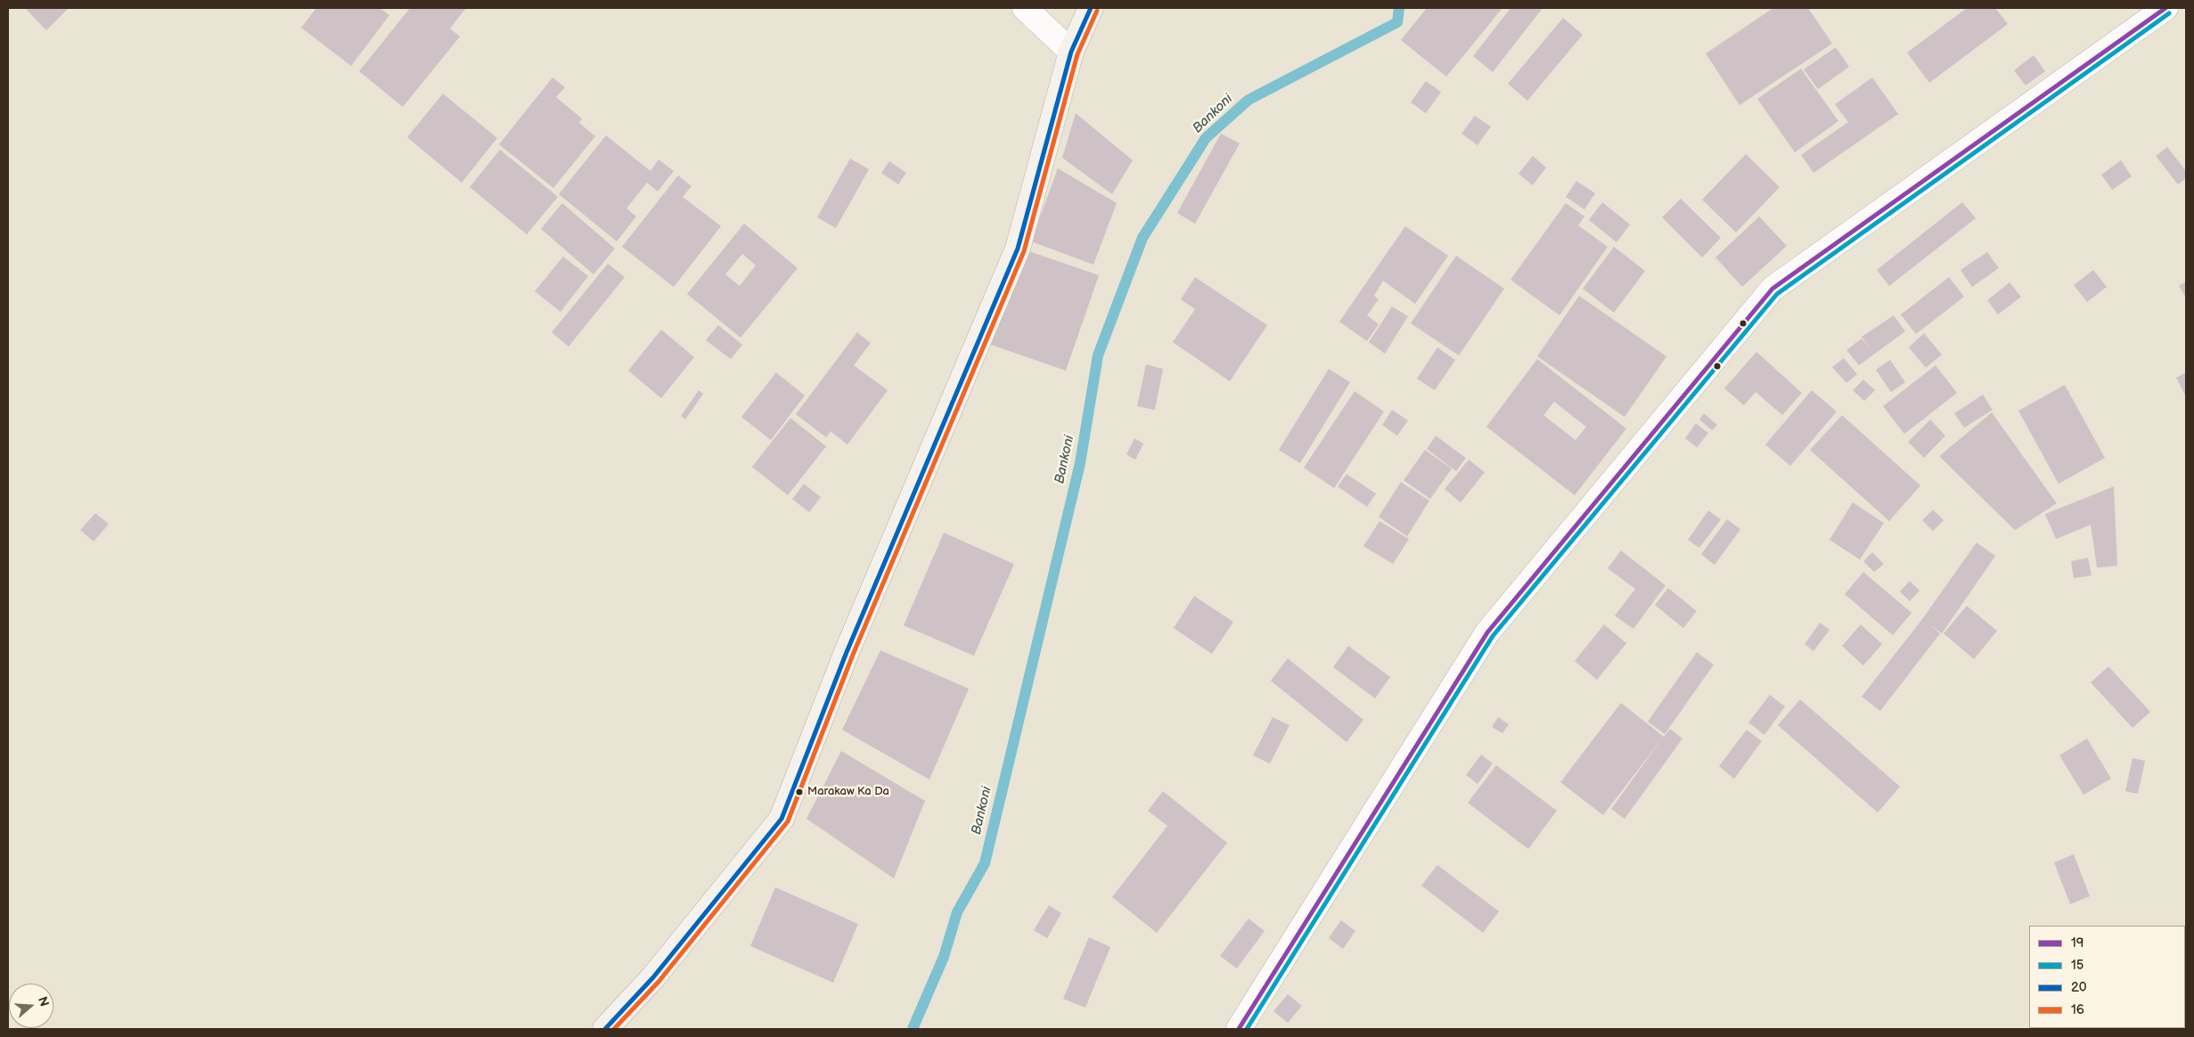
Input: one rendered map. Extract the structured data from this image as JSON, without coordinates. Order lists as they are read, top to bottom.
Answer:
{
  "water": ["Bankoni"],
  "places": ["Marakaw Ka Da"],
  "lines": [
    "transit line 19",
    "transit line 20",
    "transit line 16",
    "transit line 15"
  ],
  "legend": [
    "19",
    "15",
    "20",
    "16"
  ],
  "north": "right"
}
